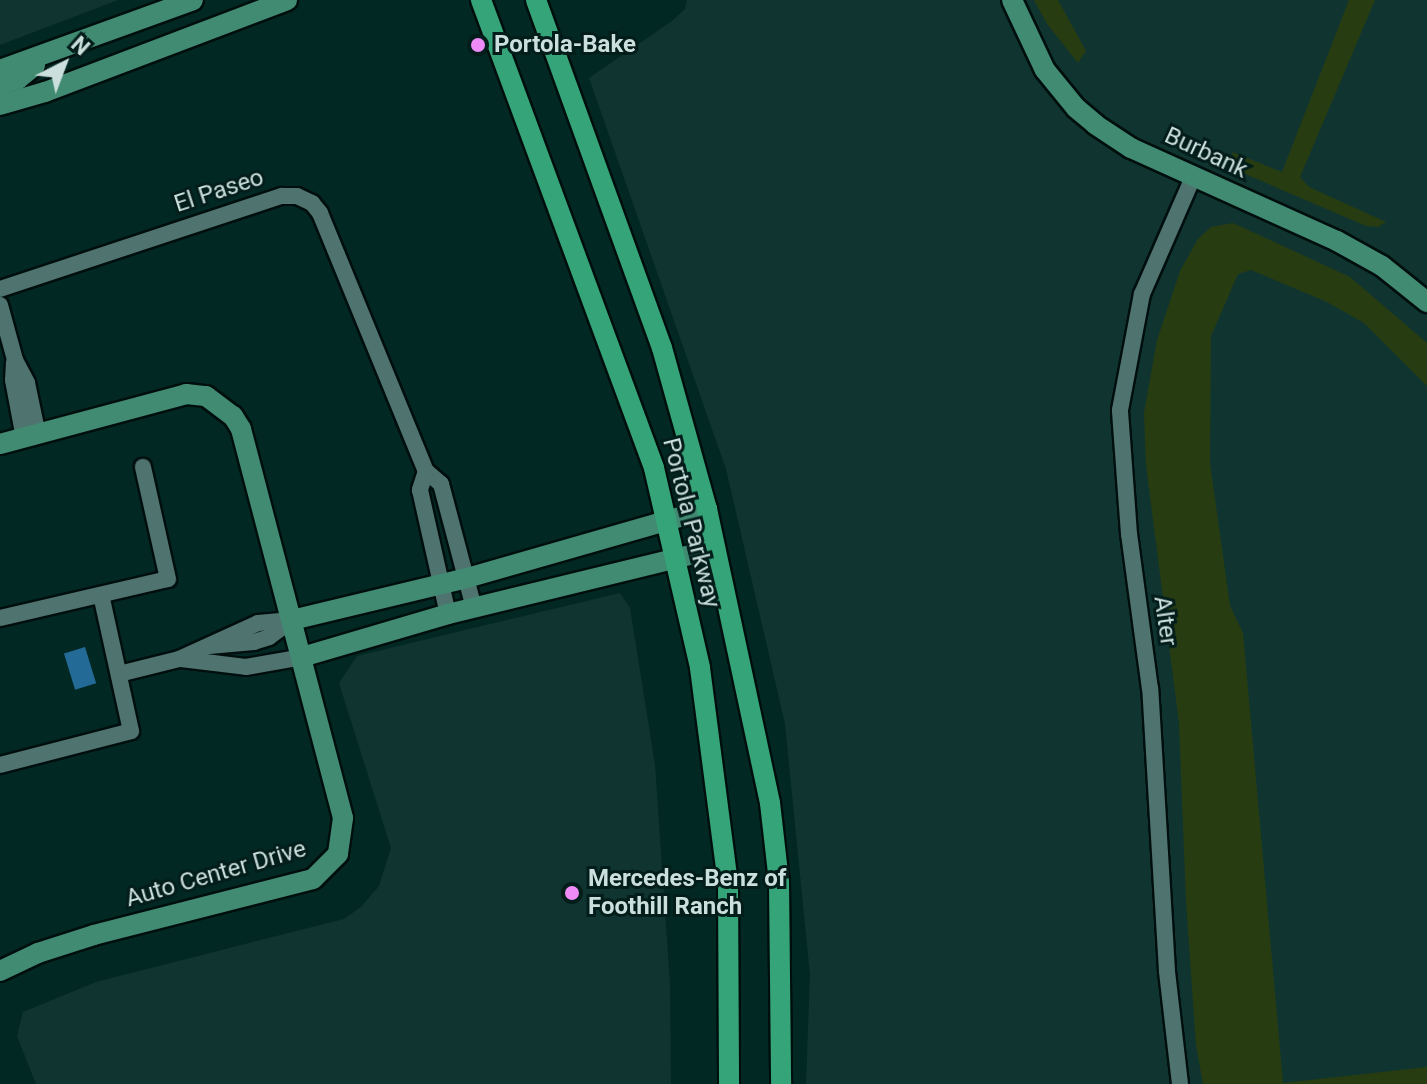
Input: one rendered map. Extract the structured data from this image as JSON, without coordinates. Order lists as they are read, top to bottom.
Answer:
{
  "streets": {
    "main road": ["Portola Parkway"],
    "street": [
      "Burbank",
      "El Paseo",
      "Alter",
      "Auto Center Drive"
    ]
  },
  "crossings": [
    ["Burbank", "Alter"]
  ],
  "places": ["Portola-Bake", "Mercedes-Benz of Foothill Ranch"],
  "north": "top right"
}
